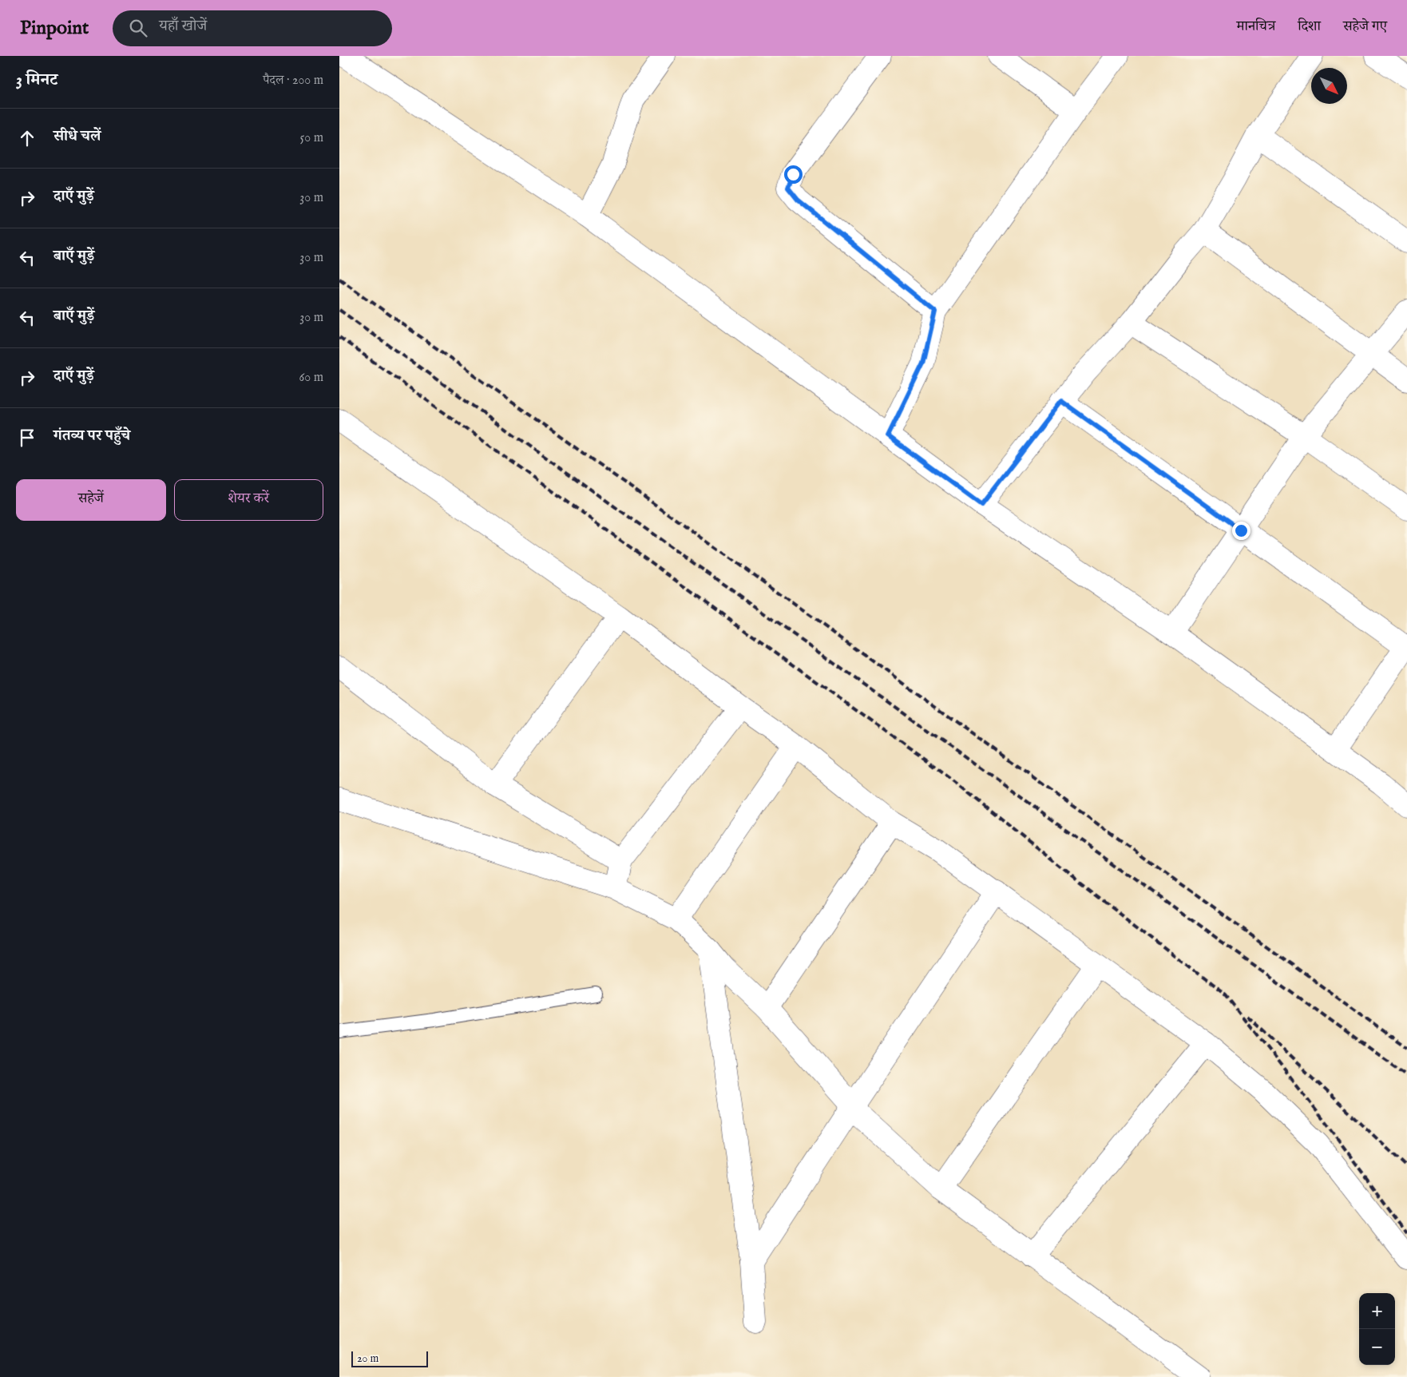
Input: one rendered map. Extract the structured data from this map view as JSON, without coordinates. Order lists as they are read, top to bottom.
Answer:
{
  "scale_bar": "20 m",
  "north": "bottom right",
  "page": {
    "header": "Pinpoint",
    "search": "यहाँ खोजें",
    "nav": ["मानचित्र", "दिशा", "सहेजे गए"],
    "heading": ["3 मिनट", "पैदल · 200 m"],
    "list": [
      ["सीधे चलें", "50 m"],
      ["दाएँ मुड़ें", "30 m"],
      ["बाएँ मुड़ें", "30 m"],
      ["बाएँ मुड़ें", "30 m"],
      ["दाएँ मुड़ें", "60 m"],
      "गंतव्य पर पहुँचे"
    ],
    "buttons": ["सहेजें", "शेयर करें"],
    "map_buttons": ["+", "−"],
    "scale": "20 m"
  }
}
